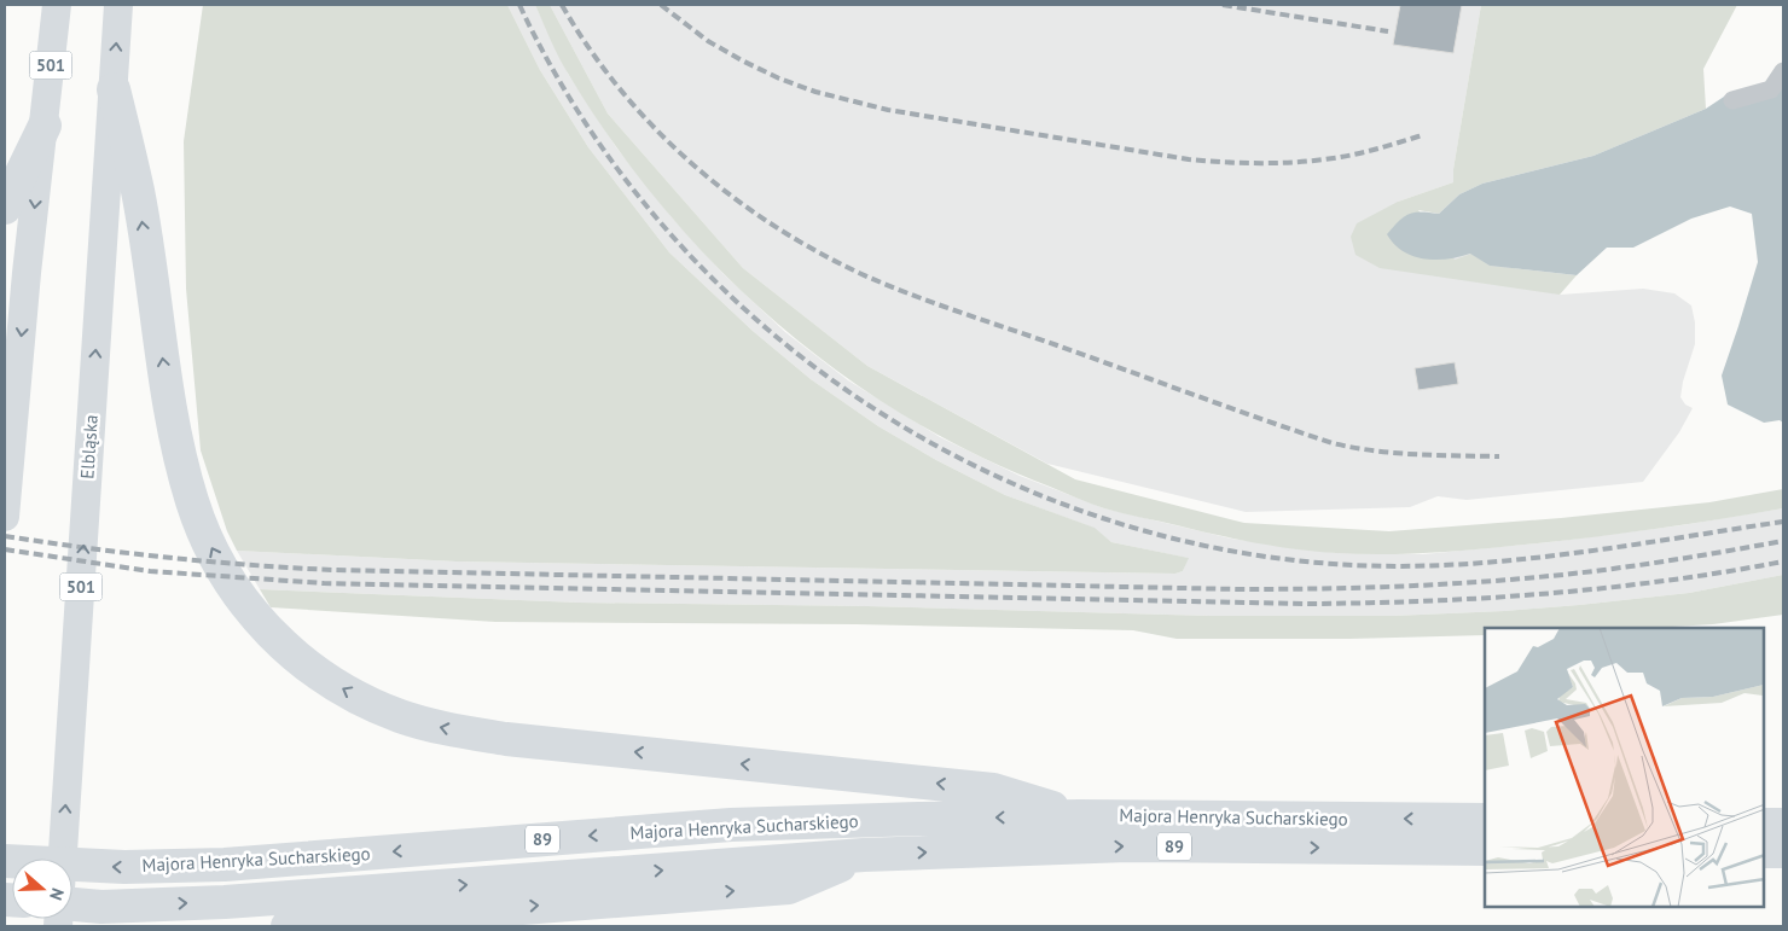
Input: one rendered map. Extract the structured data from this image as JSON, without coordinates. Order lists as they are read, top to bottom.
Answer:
{
  "streets": {
    "highway": ["Majora Henryka Sucharskiego", "89"],
    "main road": ["501", "Elbląska"]
  },
  "north": "right"
}
